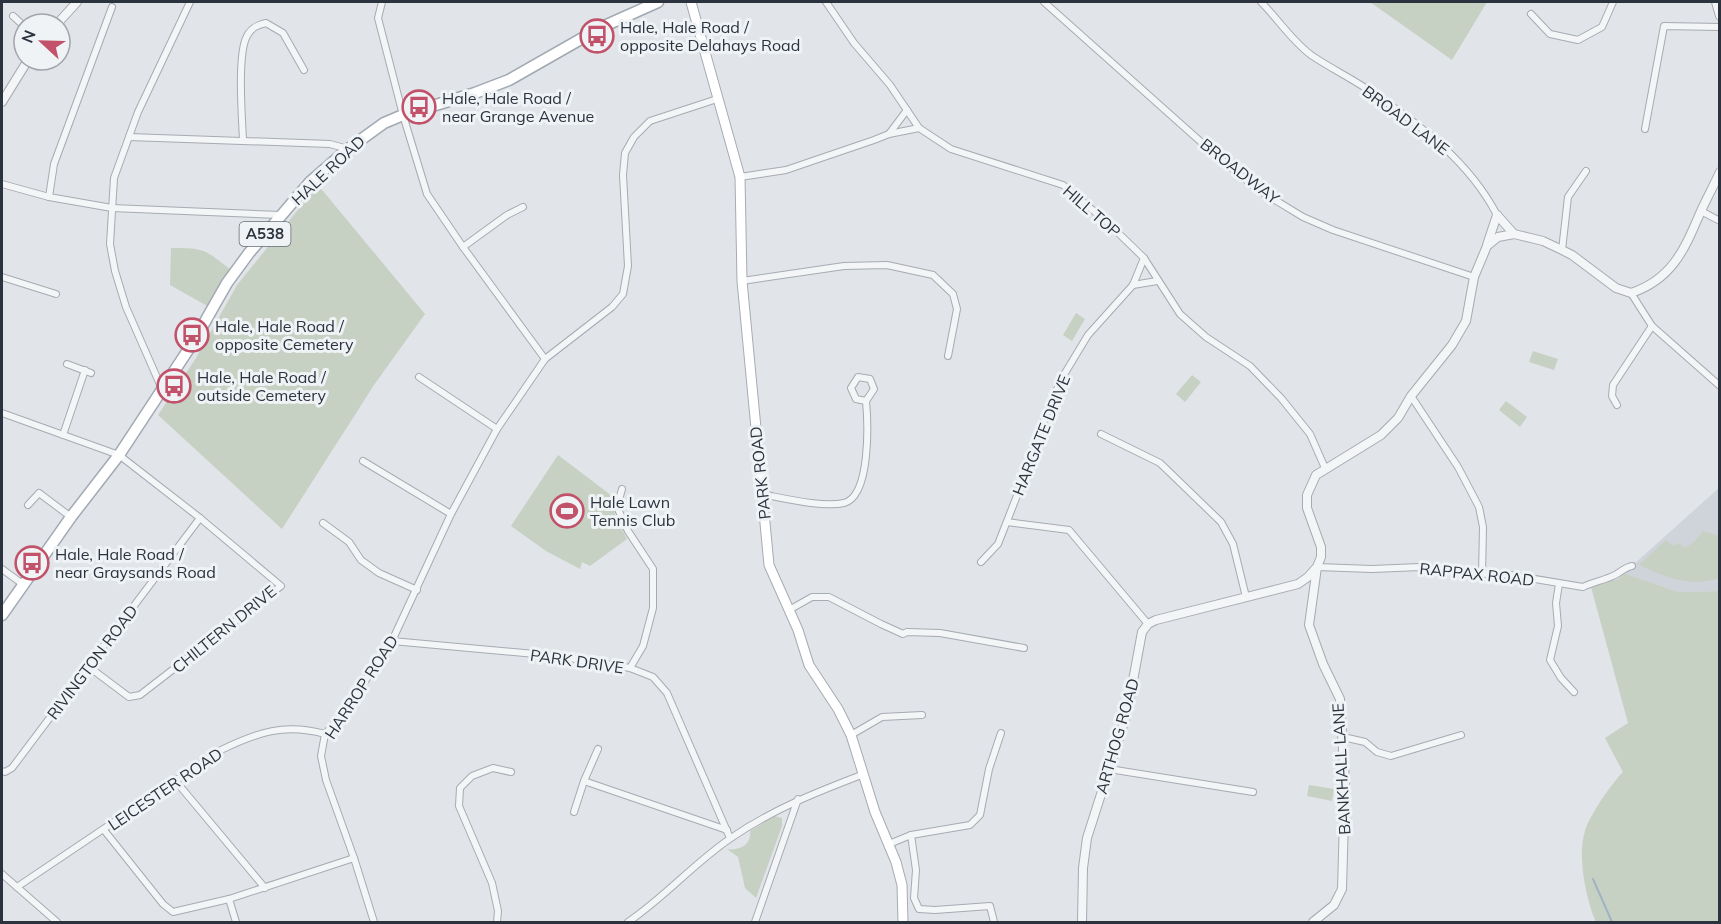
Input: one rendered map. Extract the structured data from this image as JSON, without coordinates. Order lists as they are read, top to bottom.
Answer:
{
  "streets": {
    "main road": ["HALE ROAD", "A538", "PARK ROAD"],
    "street": [
      "BROAD LANE",
      "BROADWAY",
      "HILL TOP",
      "HARGATE DRIVE",
      "RAPPAX ROAD",
      "CHILTERN DRIVE",
      "PARK DRIVE",
      "RIVINGTON ROAD",
      "HARROP ROAD",
      "ARTHOG ROAD",
      "BANKHALL LANE",
      "LEICESTER ROAD"
    ]
  },
  "crossings": [
    ["BROAD LANE", "BANKHALL LANE"],
    ["HALE ROAD", "CHILTERN DRIVE"],
    ["BROADWAY", "BANKHALL LANE"],
    ["HILL TOP", "HARGATE DRIVE"],
    ["HILL TOP", "BANKHALL LANE"],
    ["PARK ROAD", "HARROP ROAD"],
    ["RAPPAX ROAD", "BANKHALL LANE"],
    ["CHILTERN DRIVE", "RIVINGTON ROAD"],
    ["PARK DRIVE", "HARROP ROAD"],
    ["HARROP ROAD", "LEICESTER ROAD"]
  ],
  "places": {
    "bus stop": [
      "Hale, Hale Road / opposite Delahays Road",
      "Hale, Hale Road / near Grange Avenue",
      "Hale, Hale Road / opposite Cemetery",
      "Hale, Hale Road / outside Cemetery",
      "Hale, Hale Road / near Graysands Road"
    ],
    "sports": ["Hale Lawn Tennis Club"]
  },
  "north": "left"
}
